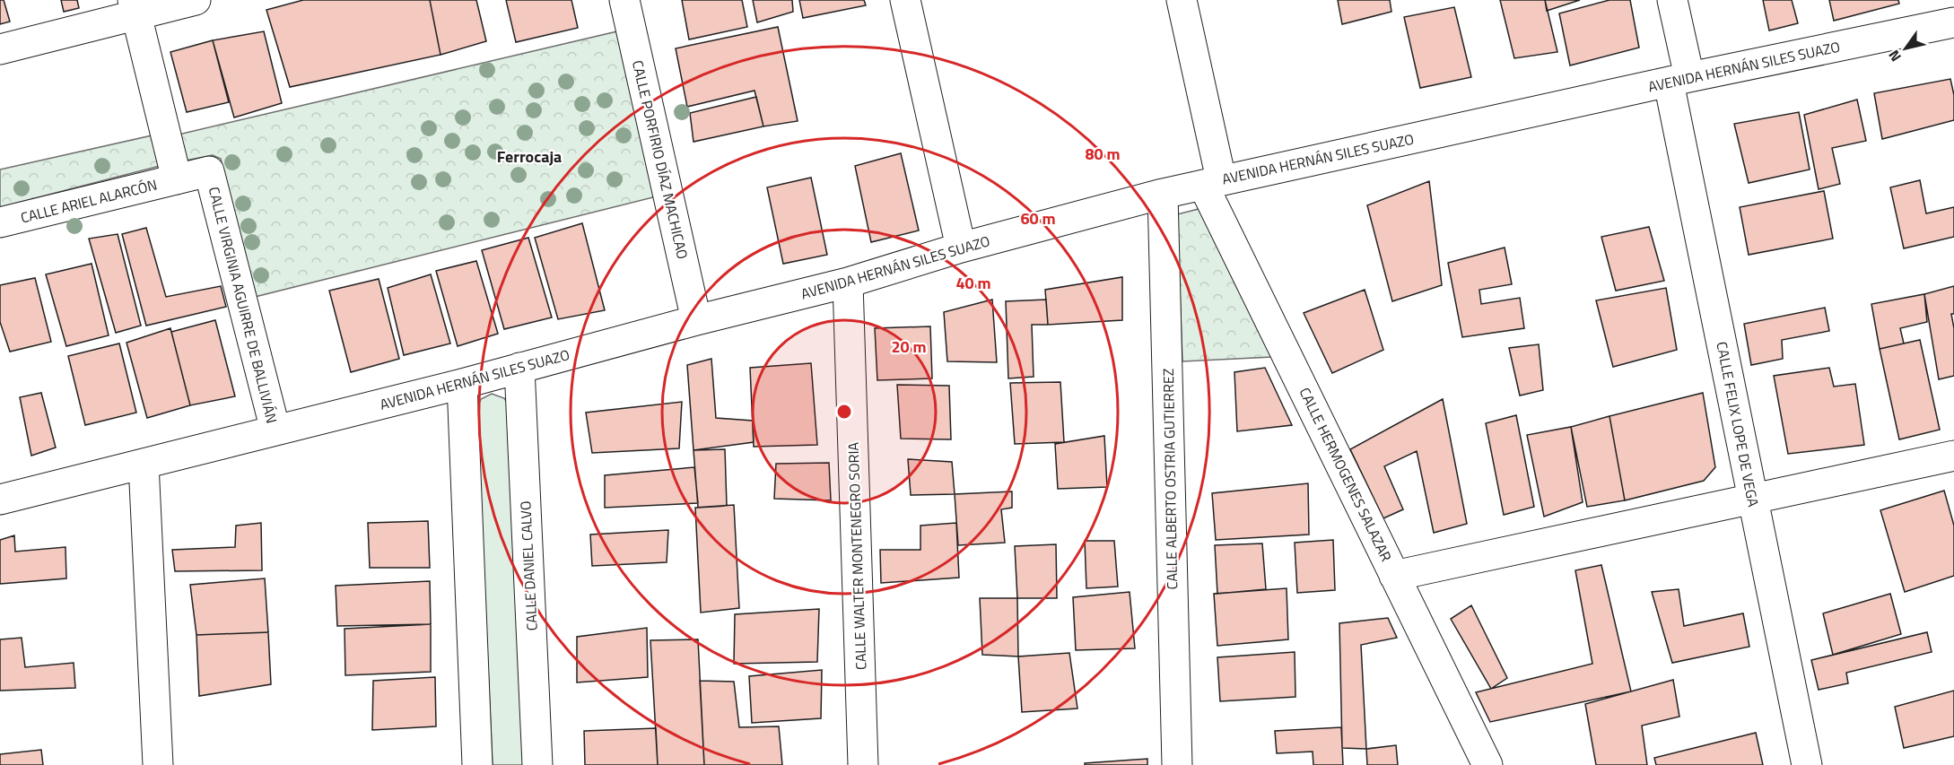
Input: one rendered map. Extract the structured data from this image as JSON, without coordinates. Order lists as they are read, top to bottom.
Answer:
{
  "streets": {
    "street": [
      "AVENIDA HERNÁN SILES SUAZO",
      "CALLE PORFIRIO DÍAZ MACHICAO",
      "CALLE ARIEL ALARCÓN",
      "CALLE VIRGINIA AGUIRRE DE BALLIVIÁN",
      "CALLE FELIX LOPE DE VEGA",
      "CALLE HERMOGENES SALAZAR",
      "CALLE ALBERTO OSTRIA GUTIERREZ",
      "CALLE WALTER MONTENEGRO SORIA",
      "CALLE DANIEL CALVO"
    ]
  },
  "crossings": [
    ["AVENIDA HERNÁN SILES SUAZO", "CALLE PORFIRIO DÍAZ MACHICAO"],
    ["AVENIDA HERNÁN SILES SUAZO", "CALLE VIRGINIA AGUIRRE DE BALLIVIÁN"],
    ["AVENIDA HERNÁN SILES SUAZO", "CALLE FELIX LOPE DE VEGA"],
    ["AVENIDA HERNÁN SILES SUAZO", "CALLE HERMOGENES SALAZAR"],
    ["AVENIDA HERNÁN SILES SUAZO", "CALLE ALBERTO OSTRIA GUTIERREZ"],
    ["AVENIDA HERNÁN SILES SUAZO", "CALLE WALTER MONTENEGRO SORIA"],
    ["AVENIDA HERNÁN SILES SUAZO", "CALLE DANIEL CALVO"],
    ["CALLE ARIEL ALARCÓN", "CALLE VIRGINIA AGUIRRE DE BALLIVIÁN"]
  ],
  "districts": ["Ferrocaja"],
  "north": "bottom left",
  "rings": [
    "80 m",
    "60 m",
    "40 m",
    "20 m"
  ]
}
